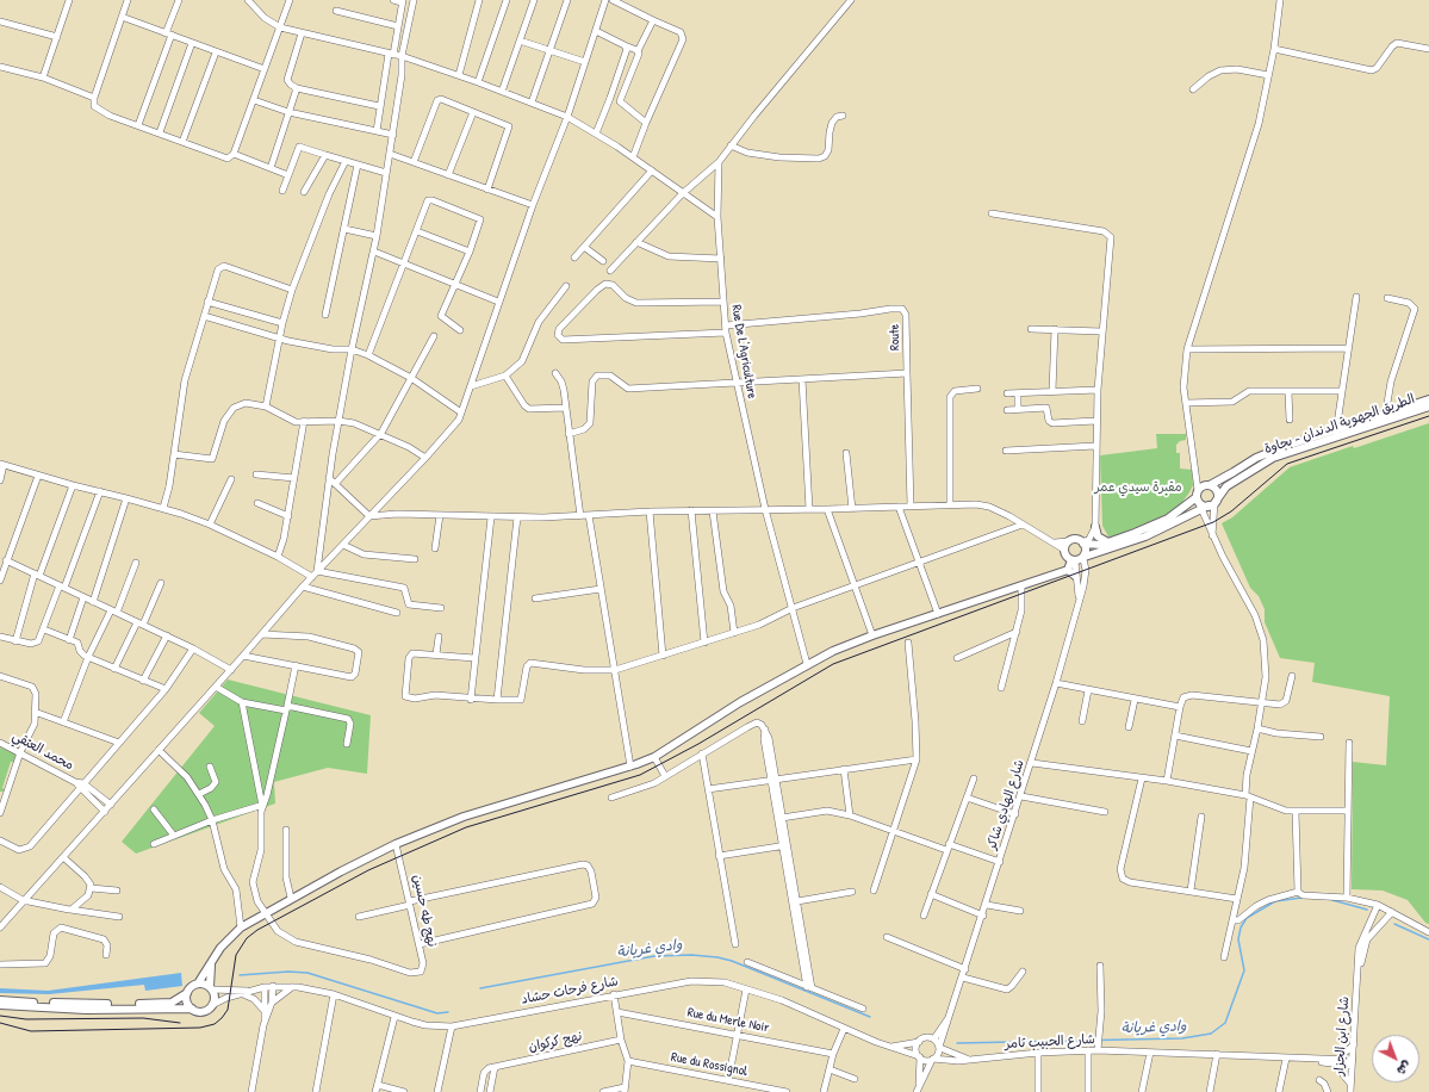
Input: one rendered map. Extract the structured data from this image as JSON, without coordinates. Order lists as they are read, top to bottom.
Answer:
{
  "streets": {
    "main road": ["الطريق الجهوية الدندان - بجاوة"],
    "street": [
      "Route",
      "Rue De L'Agriculture",
      "محمد العتقي",
      "شارع الهادي شاكر",
      "نهج طه حسين",
      "شارع فرحات حشاد",
      "Rue du Merle Noir",
      "شارع ابن الجزار",
      "نهج كركوان",
      "شارع الحبيب ثامر",
      "Rue du Rossignol"
    ]
  },
  "crossings": [
    ["Route", "Rue De L'Agriculture"],
    ["الطريق الجهوية الدندان - بجاوة", "شارع الهادي شاكر"],
    ["شارع الهادي شاكر", "شارع فرحات حشاد"],
    ["شارع الهادي شاكر", "شارع الحبيب ثامر"],
    ["شارع فرحات حشاد", "شارع الحبيب ثامر"],
    ["شارع ابن الجزار", "شارع الحبيب ثامر"]
  ],
  "water": ["وادي غريانة"],
  "parks": ["مقبرة سيدي عمر"],
  "north": "bottom right"
}
